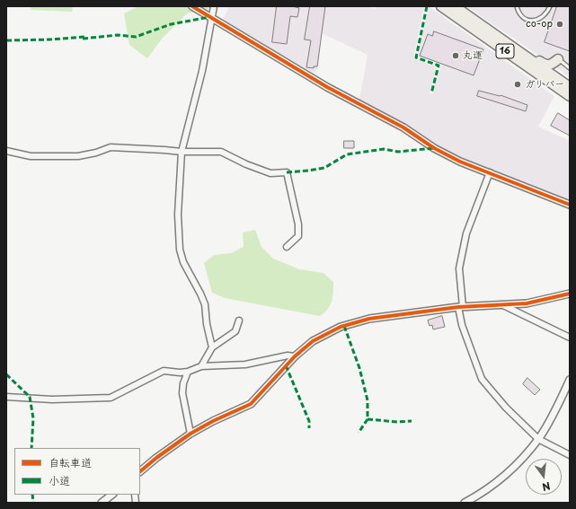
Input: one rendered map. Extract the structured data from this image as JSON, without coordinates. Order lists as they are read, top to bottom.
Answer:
{
  "streets": {
    "highway": ["16"]
  },
  "places": ["co-op", "丸運", "ガリバー"],
  "legend": ["自転車道", "小道"],
  "north": "bottom"
}
